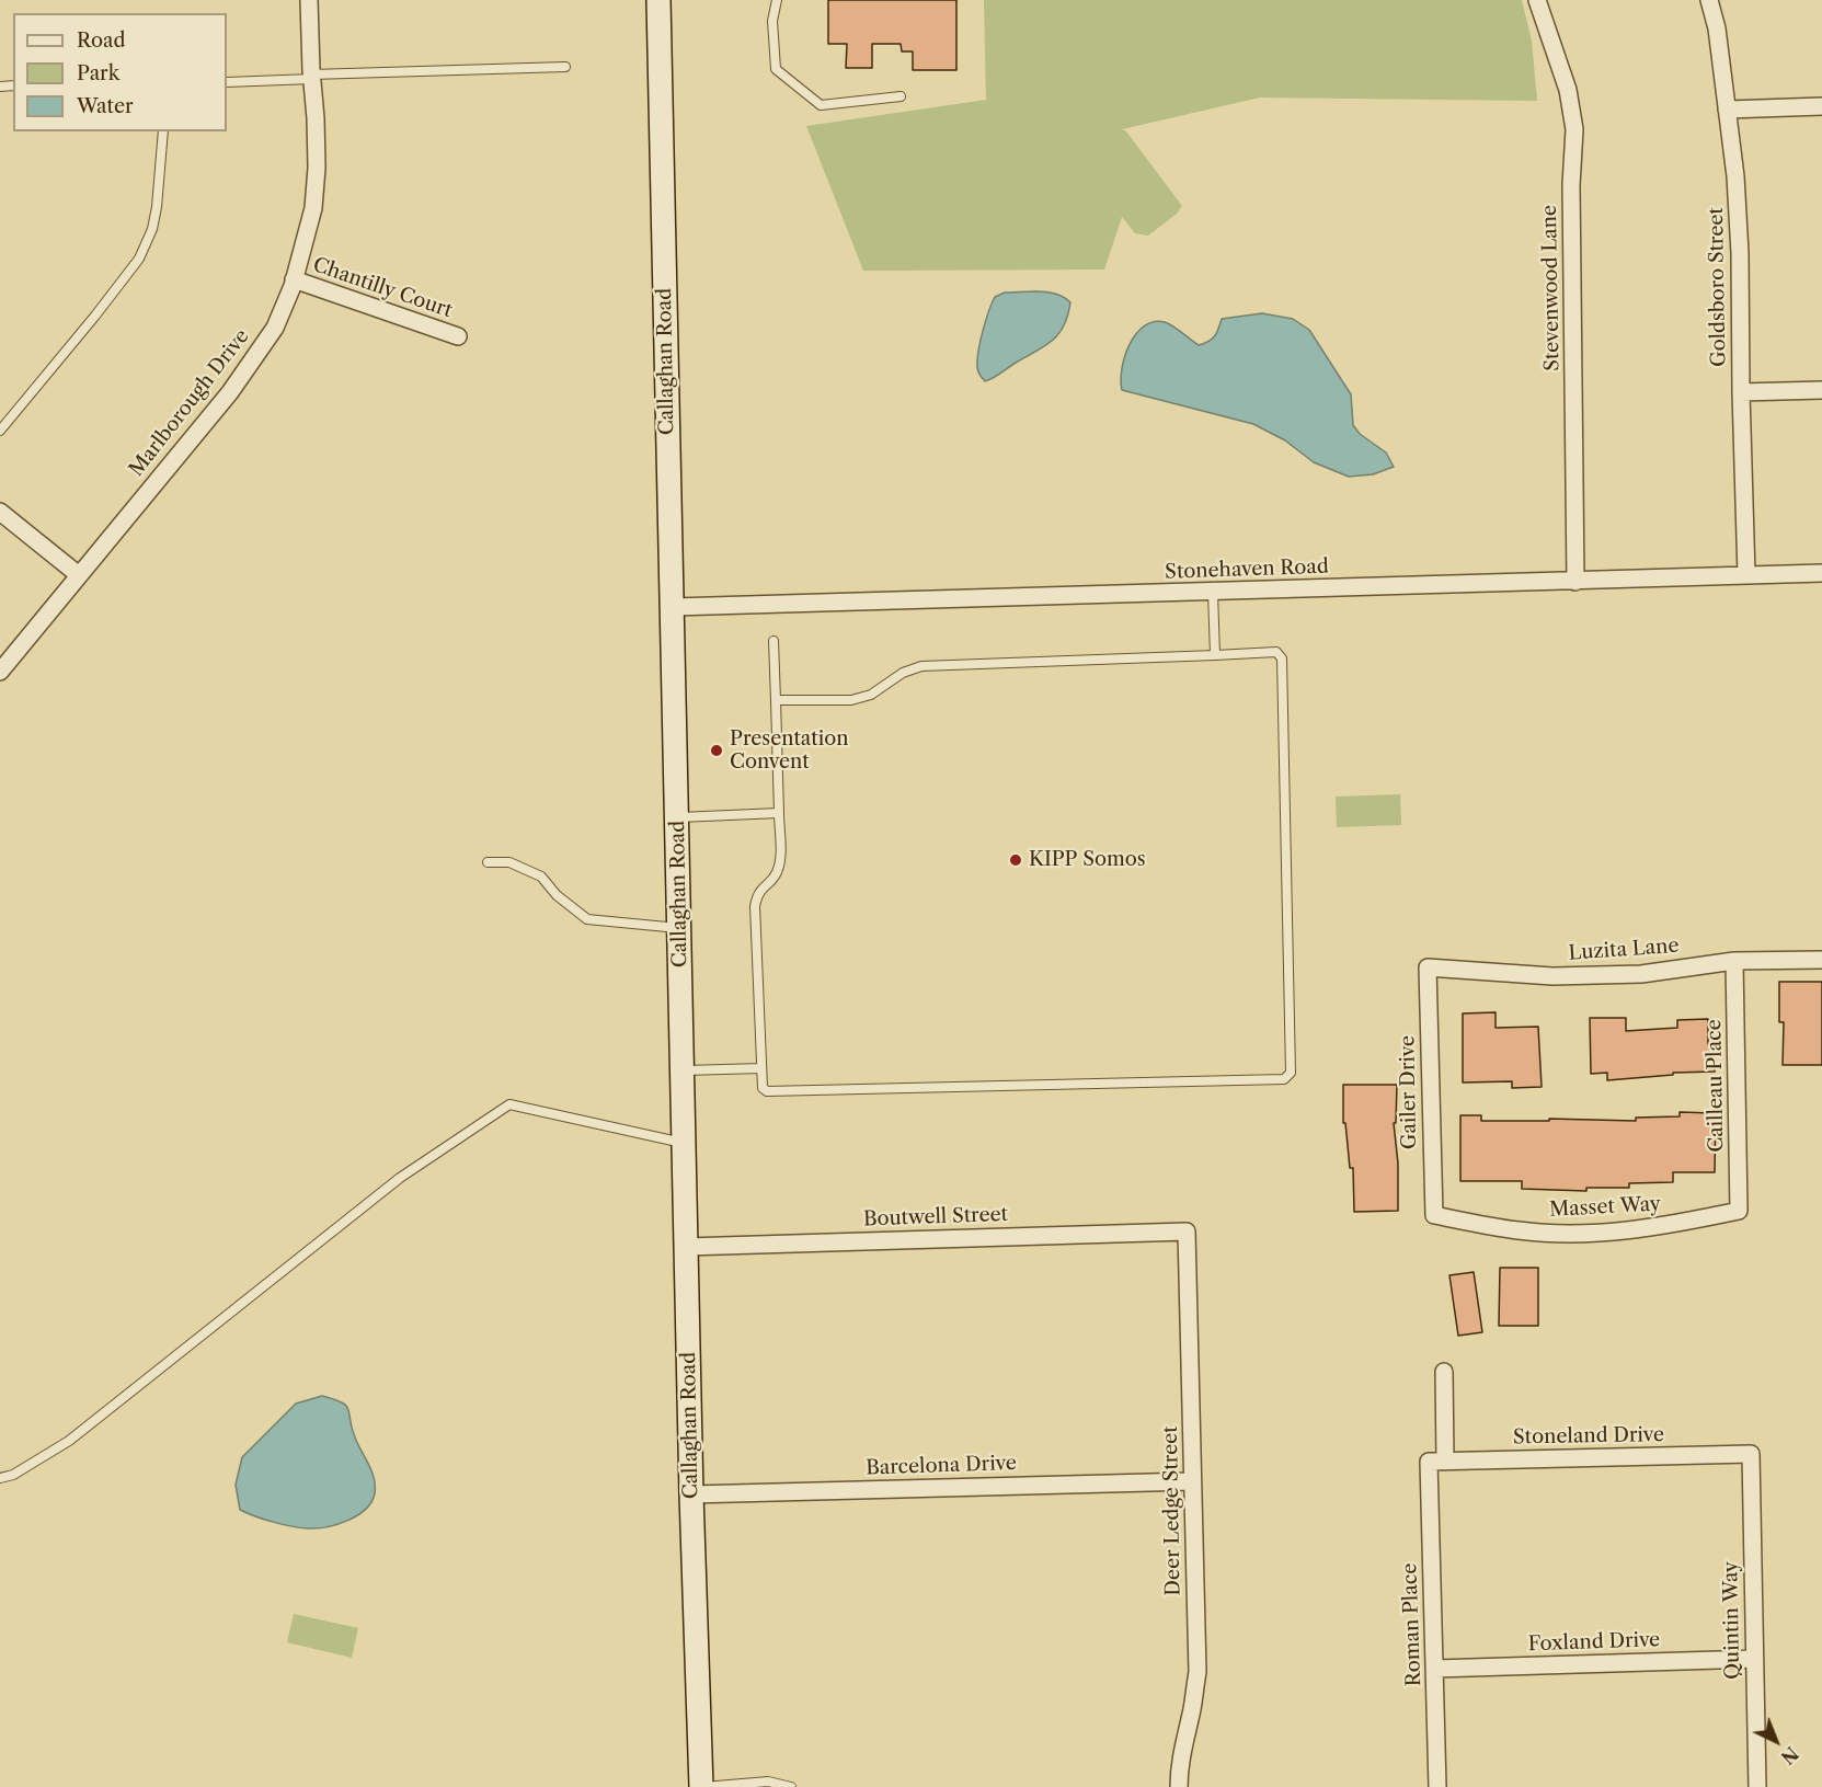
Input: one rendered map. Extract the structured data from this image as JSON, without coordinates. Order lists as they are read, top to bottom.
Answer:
{
  "streets": {
    "main road": ["Callaghan Road"],
    "street": [
      "Goldsboro Street",
      "Chantilly Court",
      "Stevenwood Lane",
      "Marlborough Drive",
      "Stonehaven Road",
      "Luzita Lane",
      "Cailleau Place",
      "Gailer Drive",
      "Masset Way",
      "Boutwell Street",
      "Stoneland Drive",
      "Barcelona Drive",
      "Deer Ledge Street",
      "Quintin Way",
      "Roman Place",
      "Foxland Drive"
    ]
  },
  "crossings": [
    ["Goldsboro Street", "Stonehaven Road"],
    ["Chantilly Court", "Marlborough Drive"],
    ["Stevenwood Lane", "Stonehaven Road"],
    ["Callaghan Road", "Stonehaven Road"],
    ["Callaghan Road", "Boutwell Street"],
    ["Callaghan Road", "Barcelona Drive"],
    ["Luzita Lane", "Cailleau Place"],
    ["Luzita Lane", "Gailer Drive"],
    ["Cailleau Place", "Masset Way"],
    ["Gailer Drive", "Masset Way"],
    ["Boutwell Street", "Deer Ledge Street"],
    ["Stoneland Drive", "Quintin Way"],
    ["Stoneland Drive", "Roman Place"],
    ["Barcelona Drive", "Deer Ledge Street"],
    ["Quintin Way", "Foxland Drive"],
    ["Roman Place", "Foxland Drive"]
  ],
  "places": ["Presentation Convent", "KIPP Somos"],
  "legend": ["Road", "Park", "Water"],
  "north": "bottom right"
}
